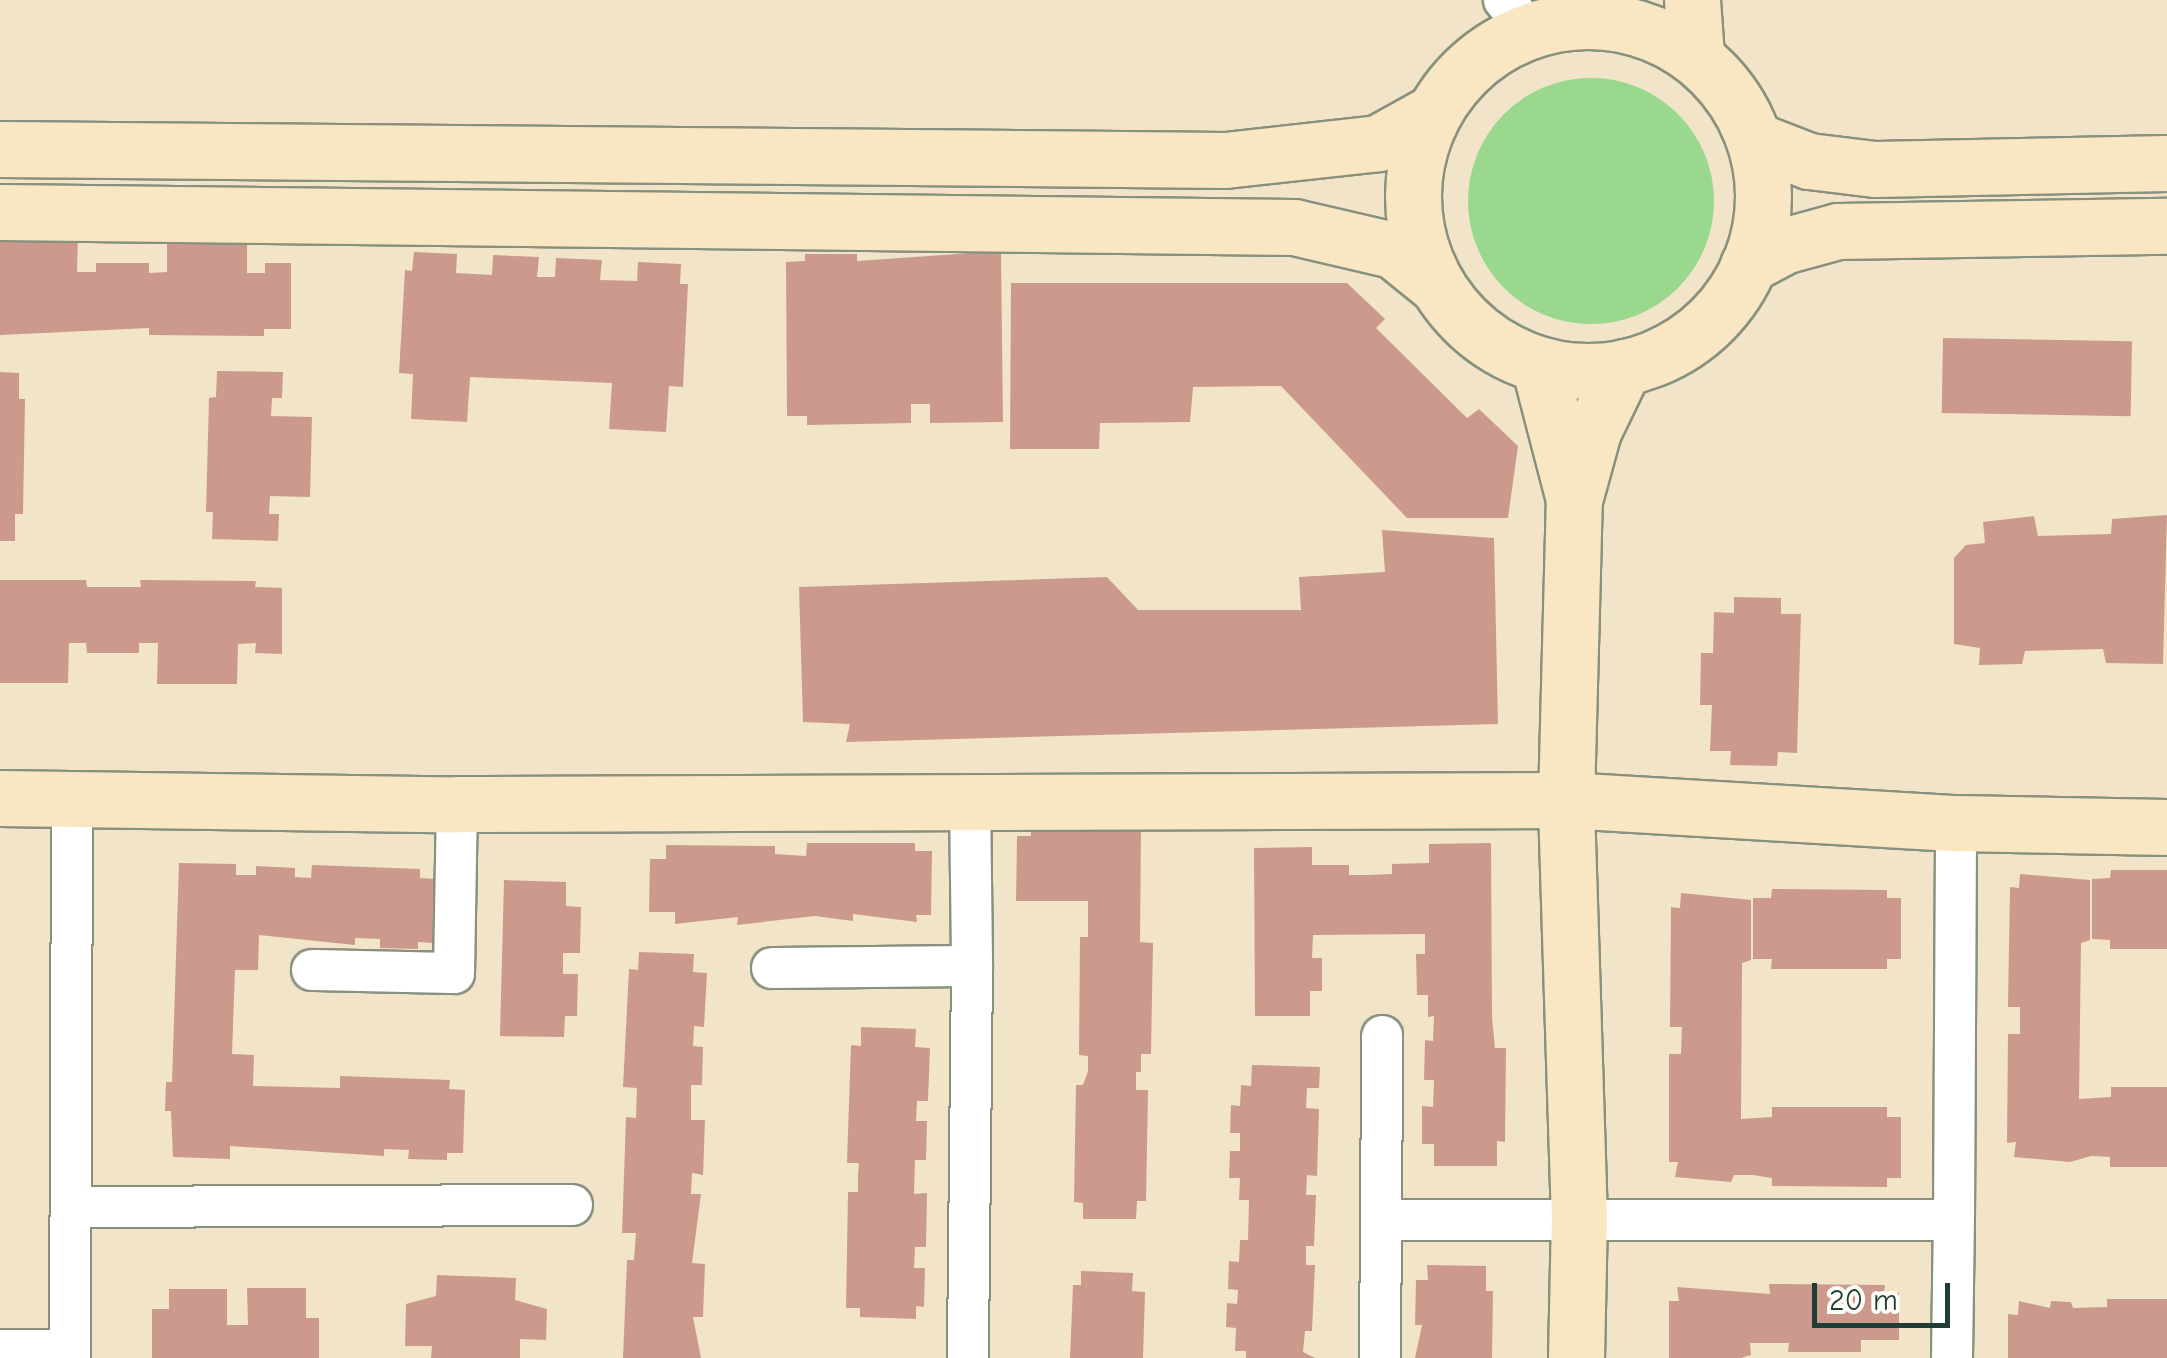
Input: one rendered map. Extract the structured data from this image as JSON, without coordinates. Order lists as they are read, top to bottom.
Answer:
{
  "scale_bar": "20 m"
}
